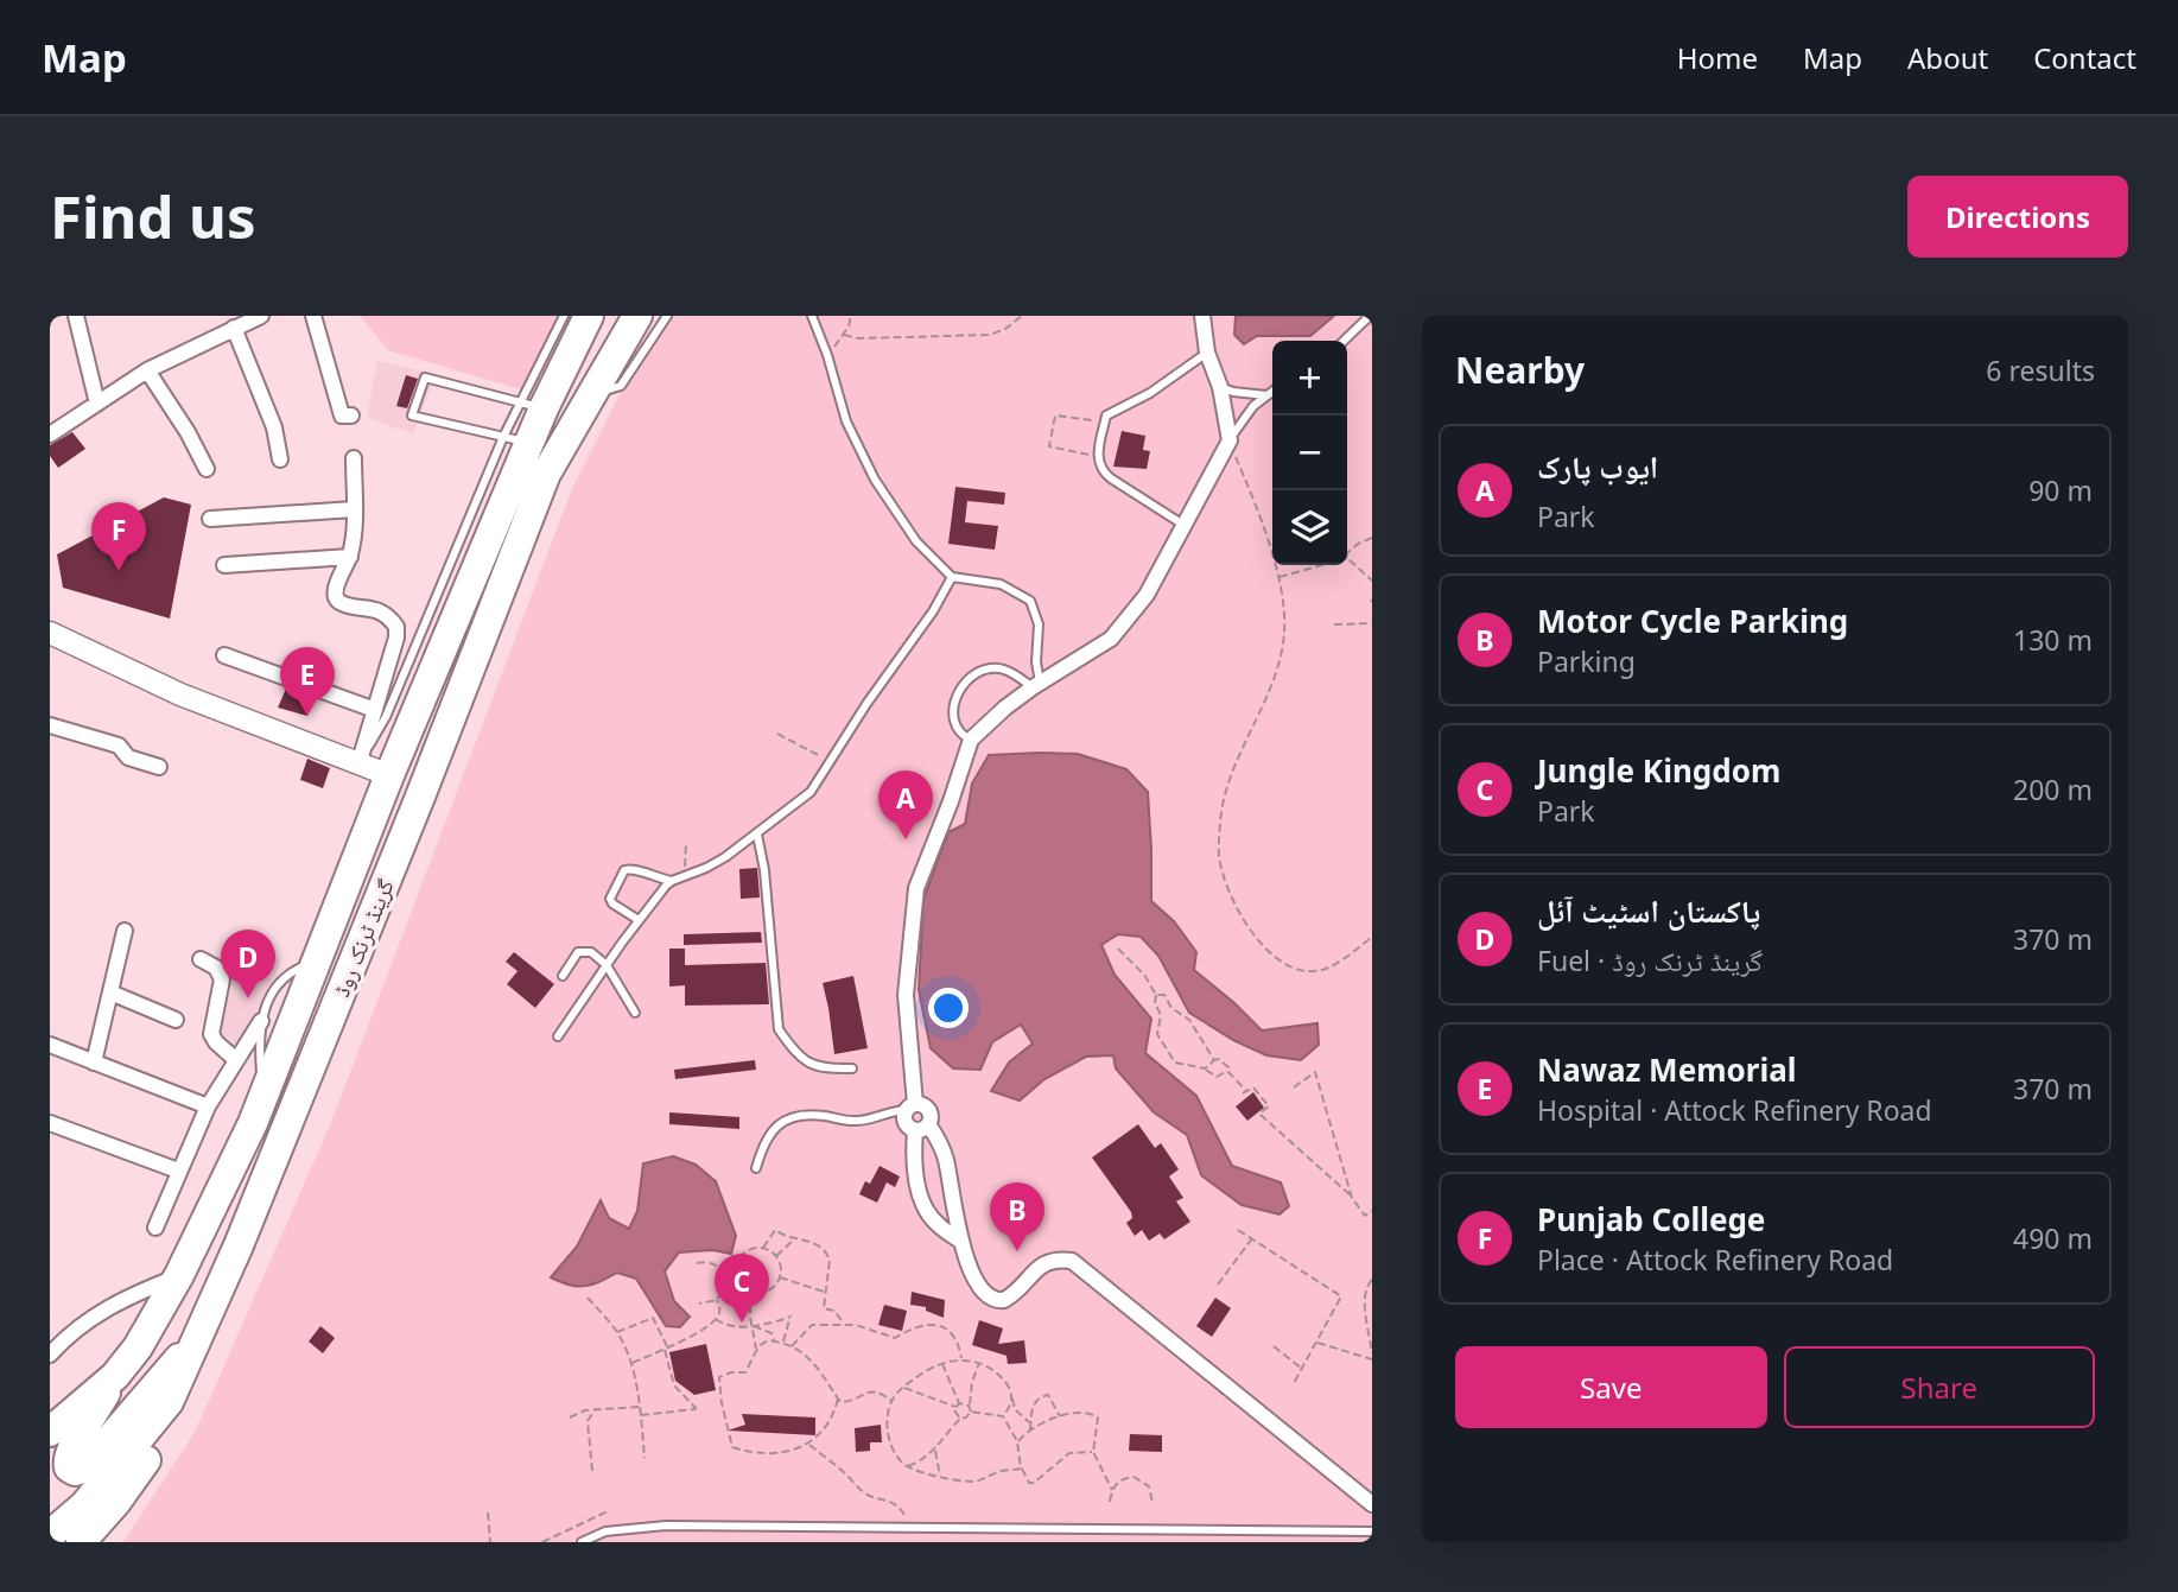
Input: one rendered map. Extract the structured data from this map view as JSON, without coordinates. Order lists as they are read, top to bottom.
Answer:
{
  "streets": {
    "highway": ["گرینڈ ٹرنک روڈ"]
  },
  "page": {
    "header": "Map",
    "nav": [
      "Home",
      "Map",
      "About",
      "Contact"
    ],
    "buttons": [
      "Directions",
      ["Save", "Share"]
    ],
    "title": "Find us",
    "heading": ["Nearby", "6 results"],
    "map_buttons": ["+", "−"],
    "list": [
      {
        "mark": "A",
        "name": "ایوب پارک",
        "note": "Park",
        "value": "90 m"
      },
      {
        "mark": "B",
        "name": "Motor Cycle Parking",
        "note": "Parking",
        "value": "130 m"
      },
      {
        "mark": "C",
        "name": "Jungle Kingdom",
        "note": "Park",
        "value": "200 m"
      },
      {
        "mark": "D",
        "name": "پاکستان اسٹیٹ آئل",
        "note": "Fuel · گرینڈ ٹرنک روڈ",
        "value": "370 m"
      },
      {
        "mark": "E",
        "name": "Nawaz Memorial",
        "note": "Hospital · Attock Refinery Road",
        "value": "370 m"
      },
      {
        "mark": "F",
        "name": "Punjab College",
        "note": "Place · Attock Refinery Road",
        "value": "490 m"
      }
    ],
    "pins": [
      "F",
      "E",
      "A",
      "D",
      "B",
      "C"
    ]
  }
}
